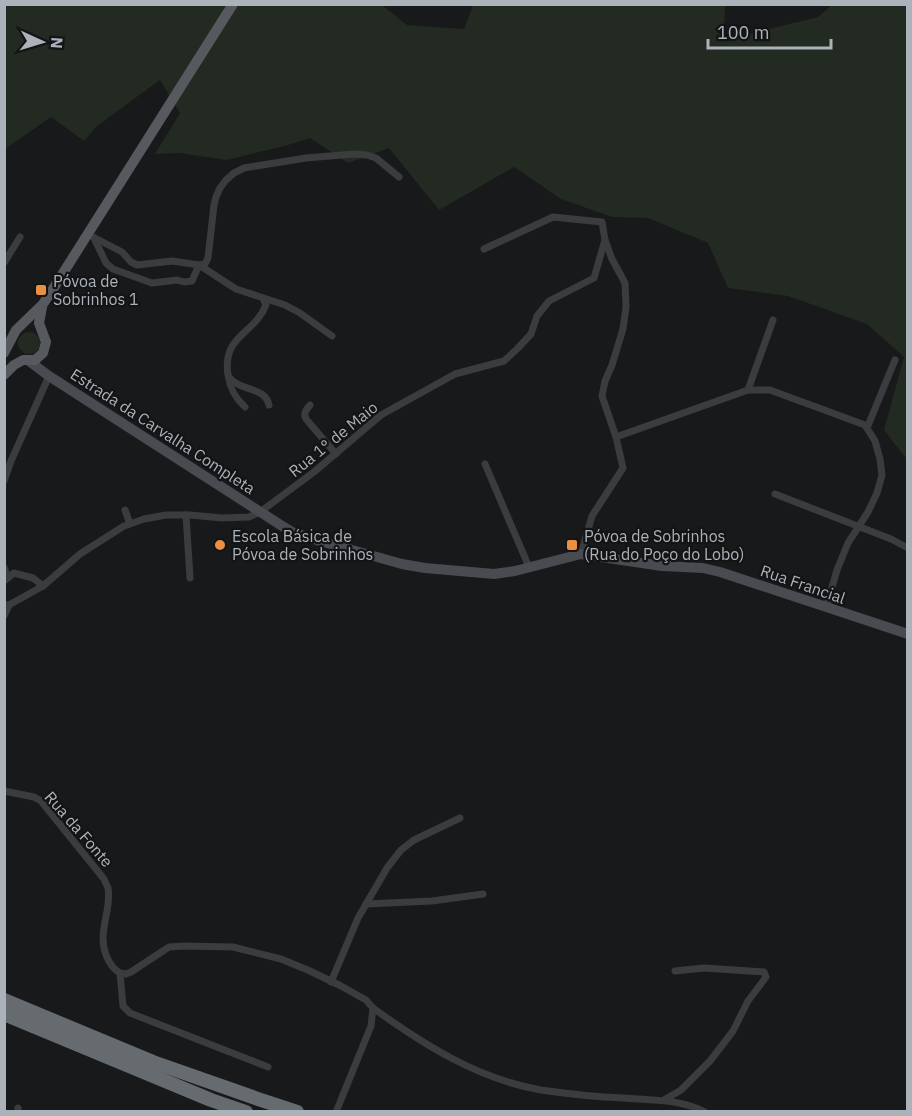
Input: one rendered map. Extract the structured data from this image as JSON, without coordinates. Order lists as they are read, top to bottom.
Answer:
{
  "streets": {
    "street": [
      "Estrada da Carvalha Completa",
      "Rua 1° de Maio",
      "Rua Francial",
      "Rua da Fonte"
    ]
  },
  "crossings": [
    ["Estrada da Carvalha Completa", "Rua 1° de Maio"],
    ["Estrada da Carvalha Completa", "Rua Francial"]
  ],
  "places": {
    "transit": ["Póvoa de Sobrinhos 1", "Póvoa de Sobrinhos (Rua do Poço do Lobo)"],
    "other": ["Escola Básica de Póvoa de Sobrinhos"]
  },
  "scale_bar": "100 m",
  "north": "right"
}
